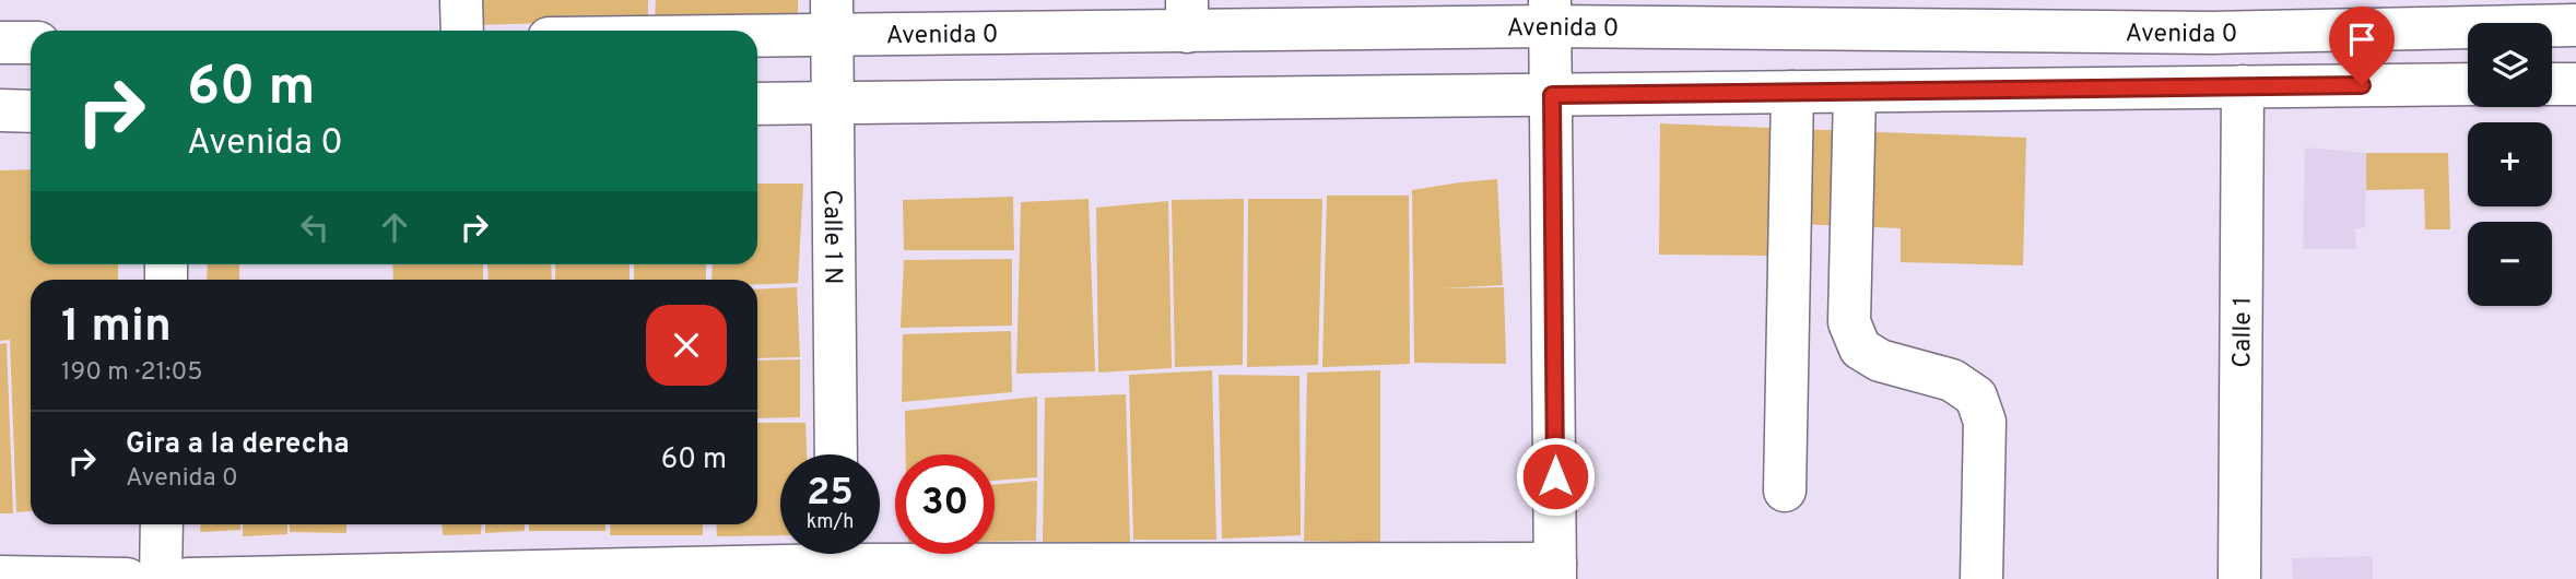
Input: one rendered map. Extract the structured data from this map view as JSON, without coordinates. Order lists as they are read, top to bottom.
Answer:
{
  "streets": {
    "street": ["Avenida 0", "Calle 1 N", "Calle 1"]
  },
  "crossings": [
    ["Avenida 0", "Calle 1 N"],
    ["Avenida 0", "Calle 1"]
  ],
  "page": {
    "map_buttons": ["+", "−"],
    "turn": ["60 m", "Avenida 0"],
    "heading": ["1 min", "190 m · 21:05"],
    "list": [
      {
        "name": "Gira a la derecha",
        "note": "Avenida 0",
        "value": "60 m"
      }
    ],
    "speed": "25 km/h",
    "limit": "30"
  }
}
